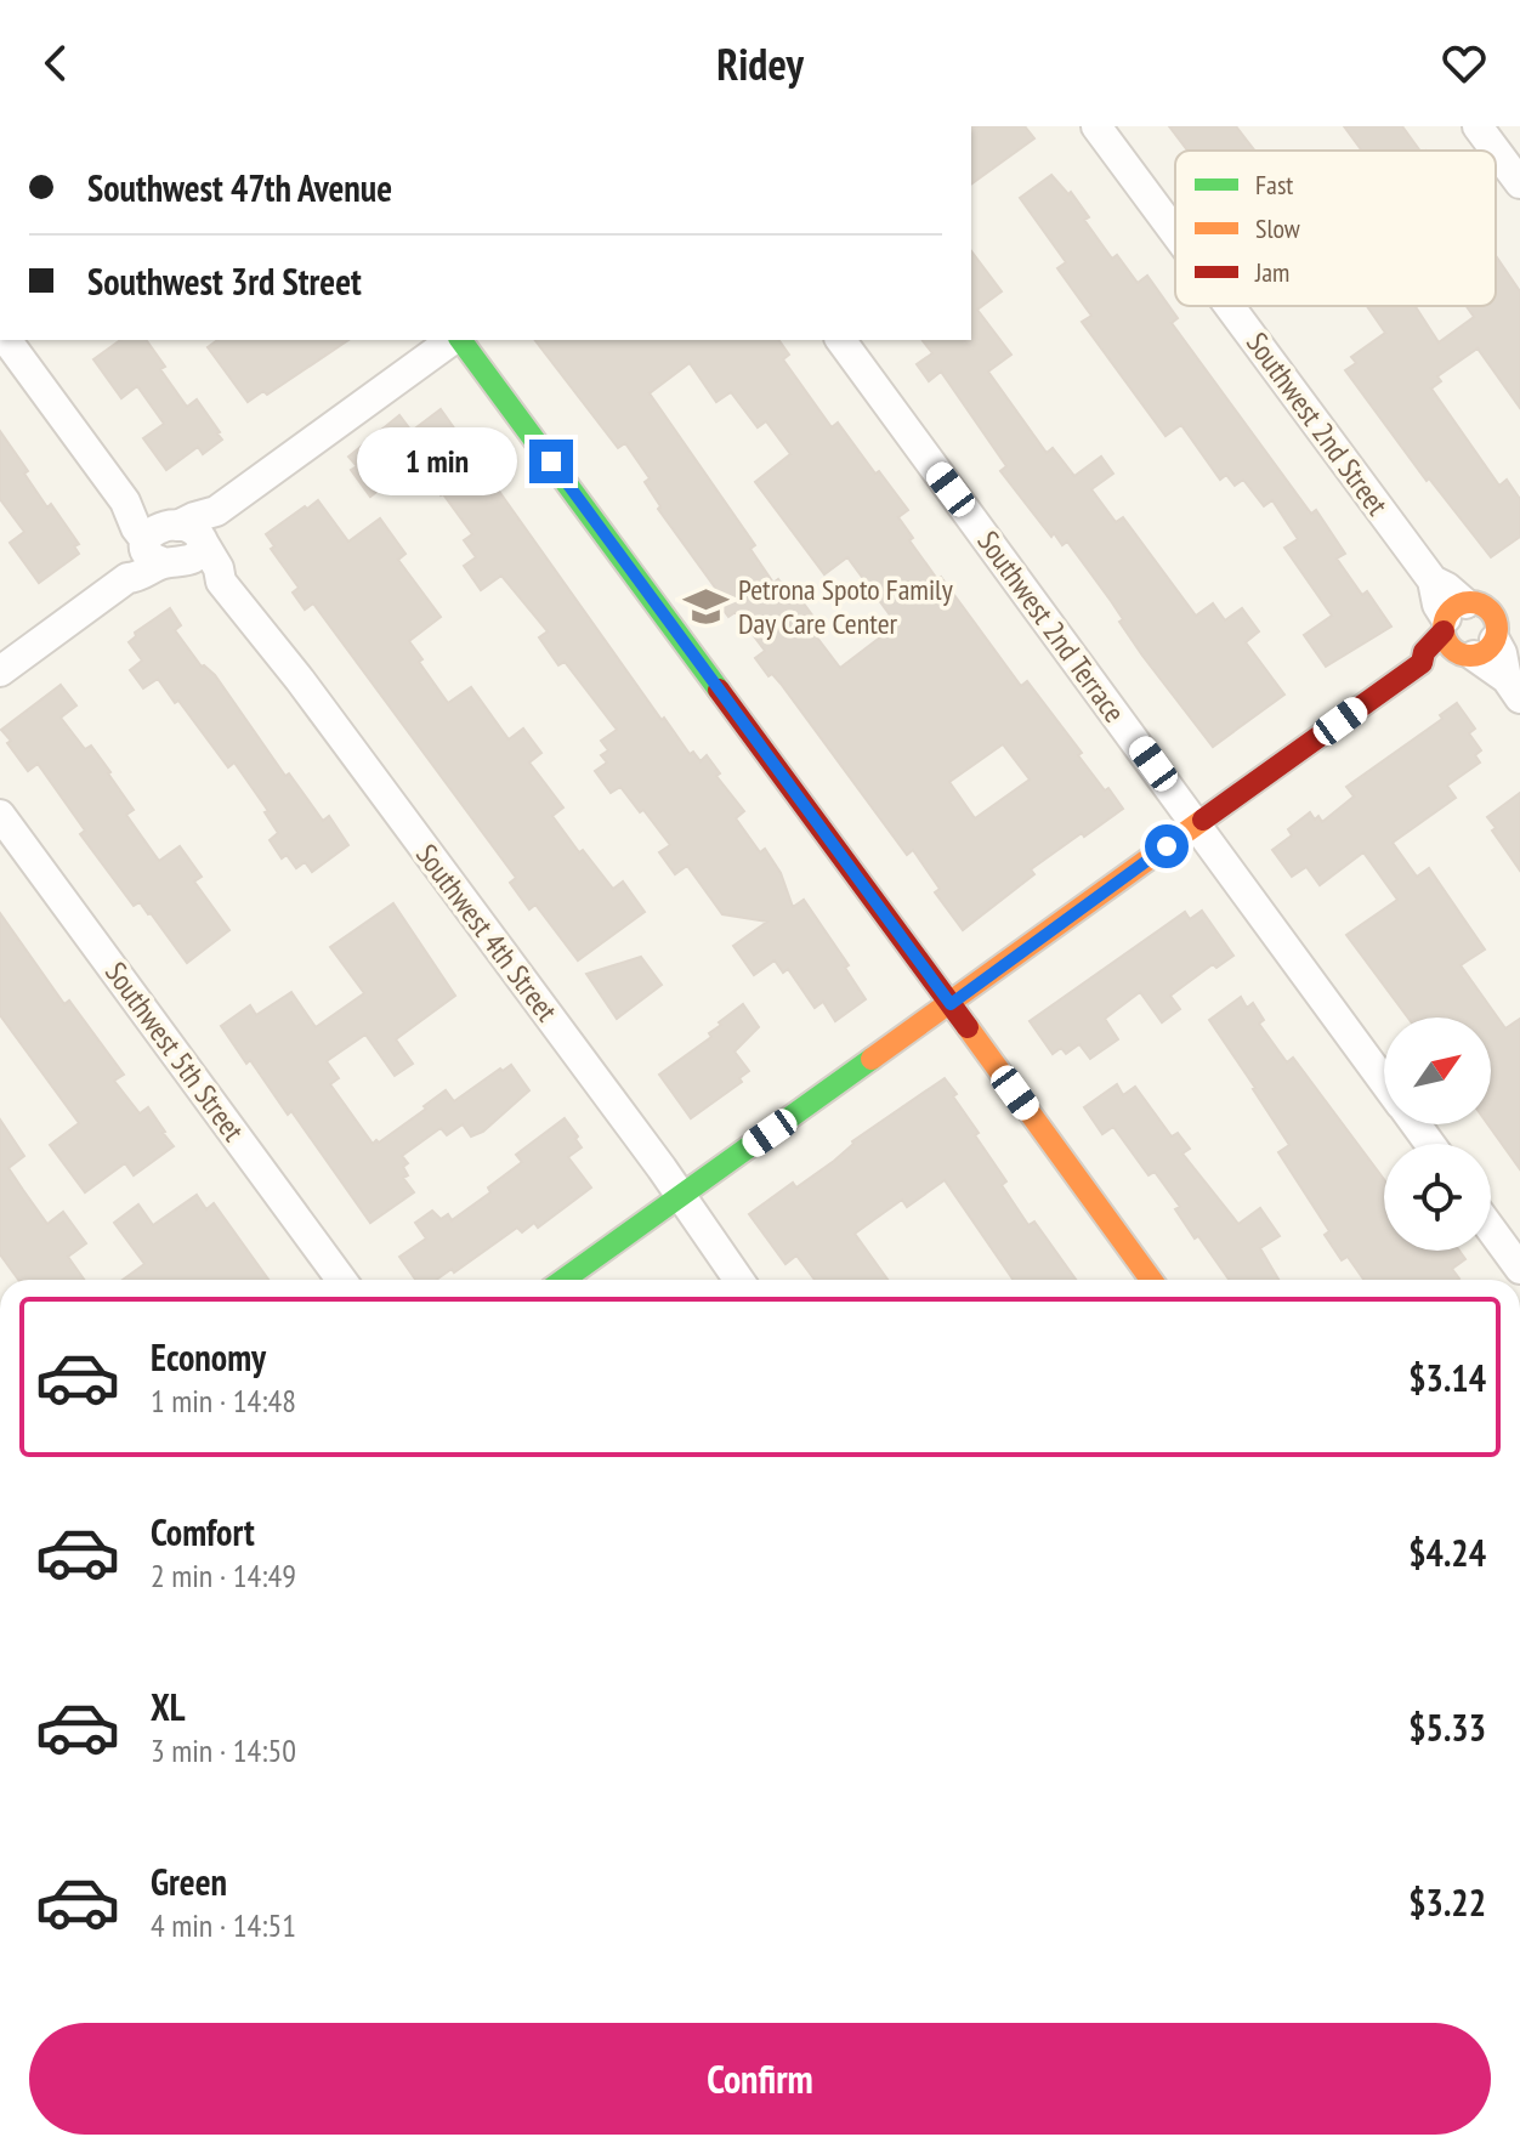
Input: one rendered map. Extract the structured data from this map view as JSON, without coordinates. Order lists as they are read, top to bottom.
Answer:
{
  "streets": {
    "street": [
      "Southwest 2nd Street",
      "Southwest 2nd Terrace",
      "Southwest 4th Street",
      "Southwest 5th Street"
    ]
  },
  "places": {
    "school or university": ["Petrona Spoto Family Day Care Center"]
  },
  "legend": ["Fast", "Slow", "Jam"],
  "north": "top right",
  "page": {
    "header": "Ridey",
    "banner": ["Southwest 47th Avenue", "Southwest 3rd Street"],
    "bubble": "1 min",
    "list": [
      {
        "name": "Economy",
        "note": "1 min · 14:48",
        "value": "$3.14"
      },
      {
        "name": "Comfort",
        "note": "2 min · 14:49",
        "value": "$4.24"
      },
      {
        "name": "XL",
        "note": "3 min · 14:50",
        "value": "$5.33"
      },
      {
        "name": "Green",
        "note": "4 min · 14:51",
        "value": "$3.22"
      }
    ],
    "buttons": "Confirm"
  }
}
